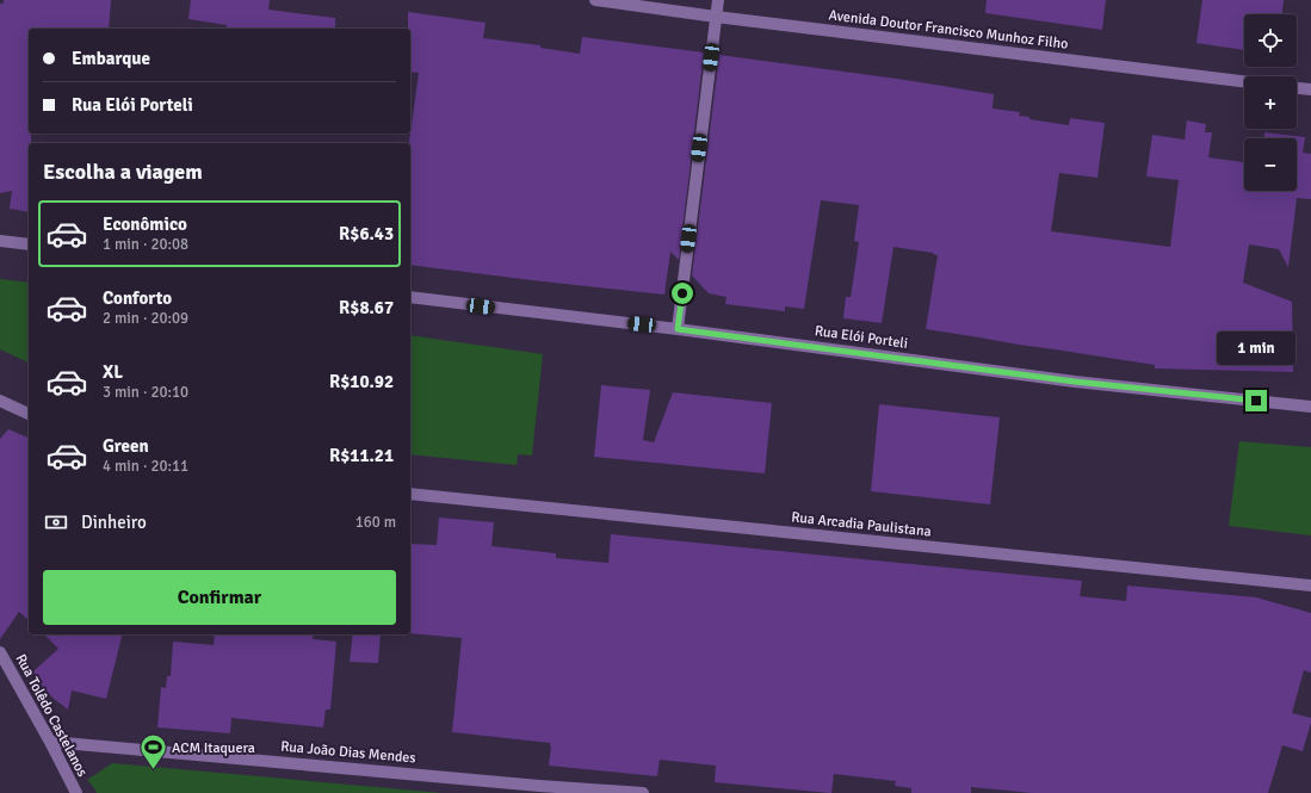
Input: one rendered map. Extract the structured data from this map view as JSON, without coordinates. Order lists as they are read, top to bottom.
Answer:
{
  "streets": {
    "street": [
      "Avenida Doutor Francisco Munhoz Filho",
      "Rua Elói Porteli",
      "Rua Arcadia Paulistana",
      "Rua Tolêdo Castelanos",
      "Rua João Dias Mendes"
    ]
  },
  "crossings": [
    ["Rua Tolêdo Castelanos", "Rua João Dias Mendes"]
  ],
  "places": {
    "sports": ["ACM Itaquera"]
  },
  "page": {
    "map_buttons": ["+", "−"],
    "banner": ["Embarque", "Rua Elói Porteli"],
    "heading": "Escolha a viagem",
    "list": [
      {
        "name": "Econômico",
        "note": "1 min · 20:08",
        "value": "R$6.43"
      },
      {
        "name": "Conforto",
        "note": "2 min · 20:09",
        "value": "R$8.67"
      },
      {
        "name": "XL",
        "note": "3 min · 20:10",
        "value": "R$10.92"
      },
      {
        "name": "Green",
        "note": "4 min · 20:11",
        "value": "R$11.21"
      }
    ],
    "bubble": "1 min",
    "pay": ["Dinheiro", "160 m"],
    "buttons": "Confirmar"
  }
}
